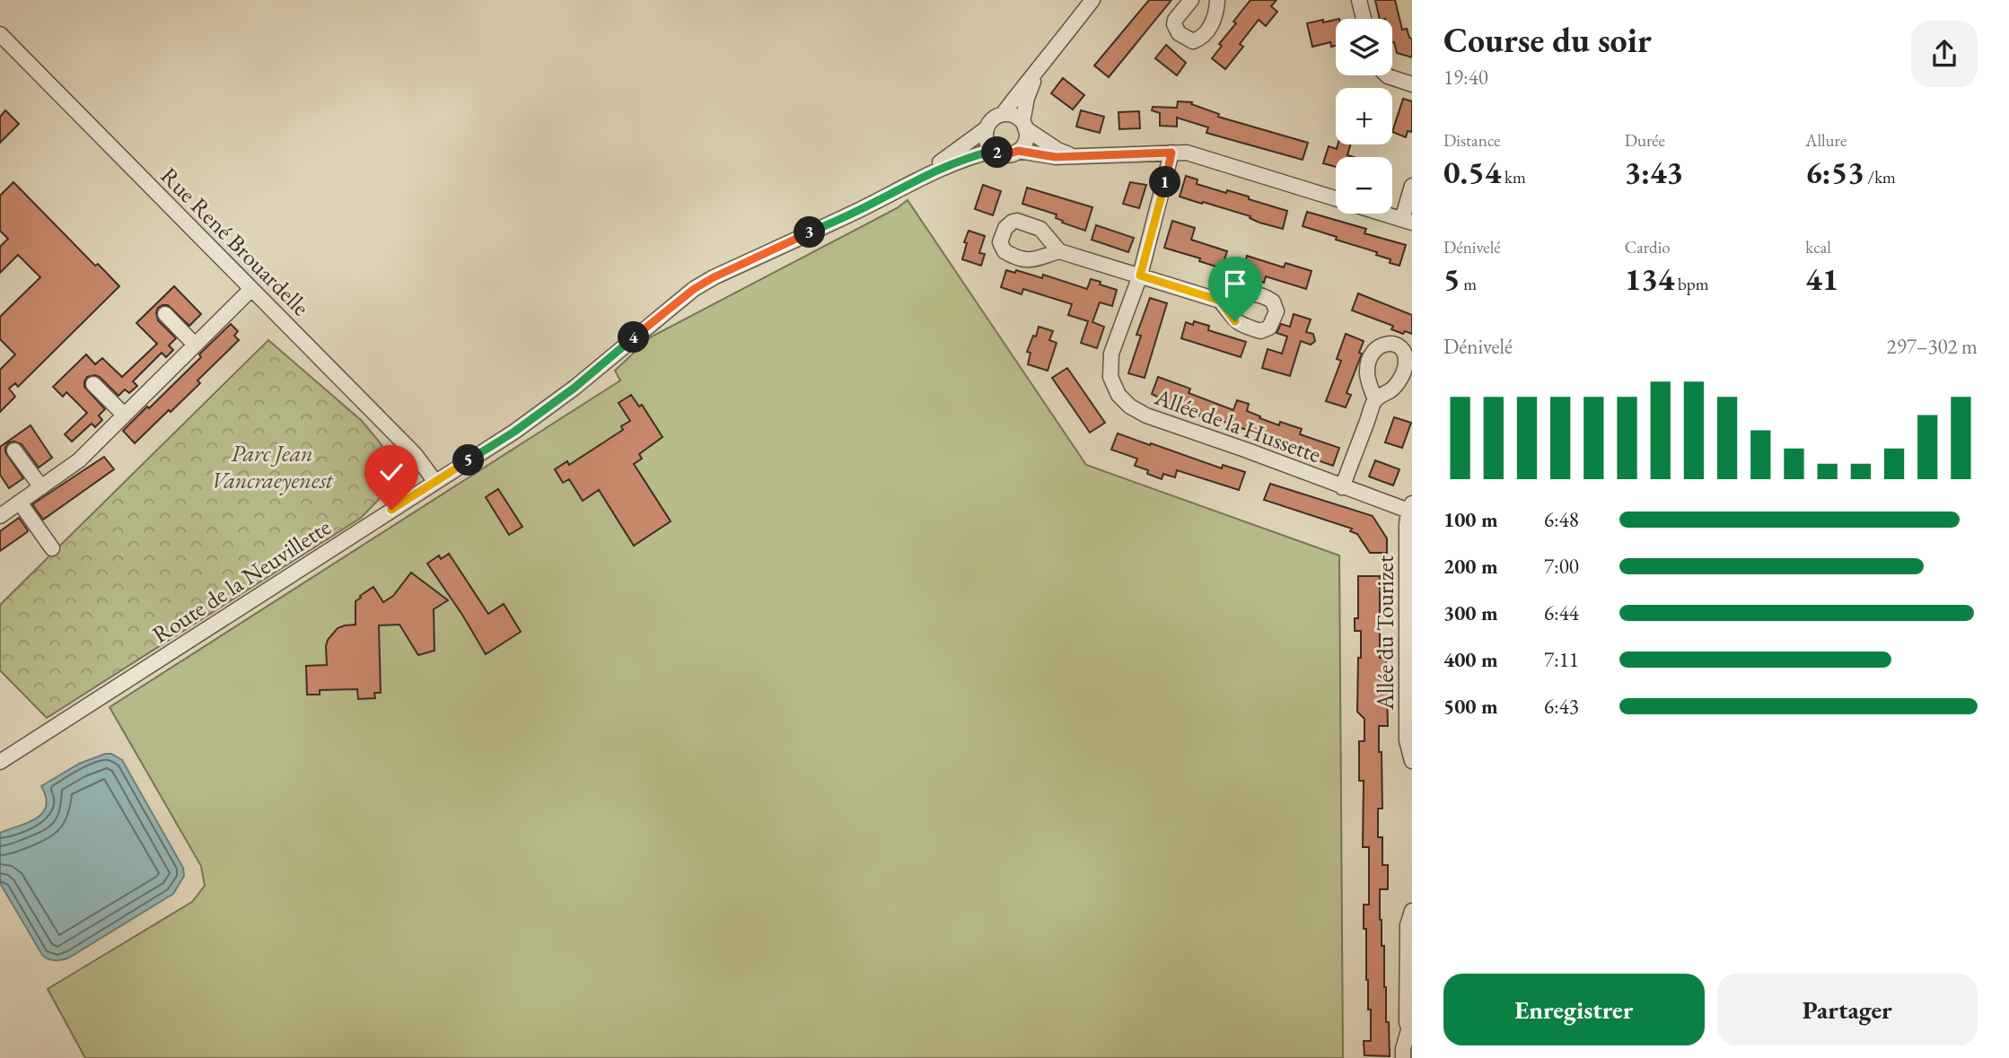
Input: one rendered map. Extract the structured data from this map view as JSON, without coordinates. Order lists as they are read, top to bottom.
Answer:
{
  "streets": {
    "street": [
      "Rue René Brouardelle",
      "Allée de la Hussette",
      "Route de la Neuvillette",
      "Allée du Tourizet"
    ]
  },
  "crossings": [
    ["Rue René Brouardelle", "Route de la Neuvillette"],
    ["Allée de la Hussette", "Allée du Tourizet"]
  ],
  "parks": ["Parc Jean Vancraeyenest"],
  "page": {
    "heading": ["Course du soir", "19:40"],
    "map_buttons": ["+", "−"],
    "stats": [
      ["Distance", "0.54 km"],
      ["Durée", "3:43"],
      ["Allure", "6:53 /km"],
      ["Dénivelé", "5 m"],
      ["Cardio", "134 bpm"],
      ["kcal", "41"]
    ],
    "pins": [
      "2",
      "1",
      "3",
      "4",
      "5"
    ],
    "chart": ["Dénivelé", "297–302 m"],
    "list": [
      {
        "name": "100 m",
        "note": "6:48"
      },
      {
        "name": "200 m",
        "note": "7:00"
      },
      {
        "name": "300 m",
        "note": "6:44"
      },
      {
        "name": "400 m",
        "note": "7:11"
      },
      {
        "name": "500 m",
        "note": "6:43"
      }
    ],
    "buttons": ["Enregistrer", "Partager"]
  }
}
